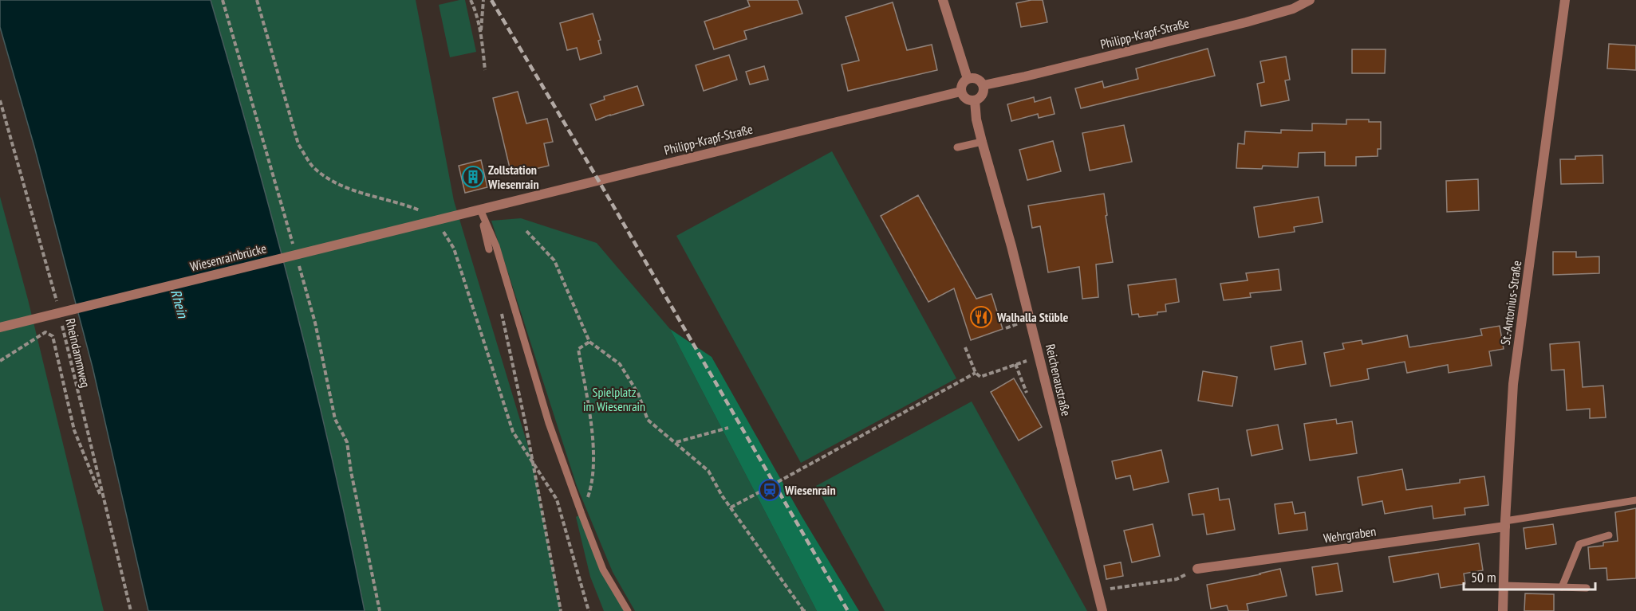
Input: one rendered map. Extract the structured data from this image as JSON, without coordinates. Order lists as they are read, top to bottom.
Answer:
{
  "streets": {
    "street": [
      "Philipp-Krapf-Straße",
      "Wiesenrainbrücke",
      "St.-Antonius-Straße",
      "Reichenaustraße",
      "Wehrgraben"
    ],
    "path": ["Rheindammweg"]
  },
  "crossings": [
    ["Philipp-Krapf-Straße", "Wiesenrainbrücke"],
    ["Philipp-Krapf-Straße", "Reichenaustraße"],
    ["St.-Antonius-Straße", "Wehrgraben"]
  ],
  "water": ["Rhein"],
  "parks": ["Spielplatz im Wiesenrain"],
  "places": {
    "building": ["Zollstation Wiesenrain"],
    "restaurant": ["Walhalla Stüble"],
    "station": ["Wiesenrain"]
  },
  "scale_bar": "50 m"
}
